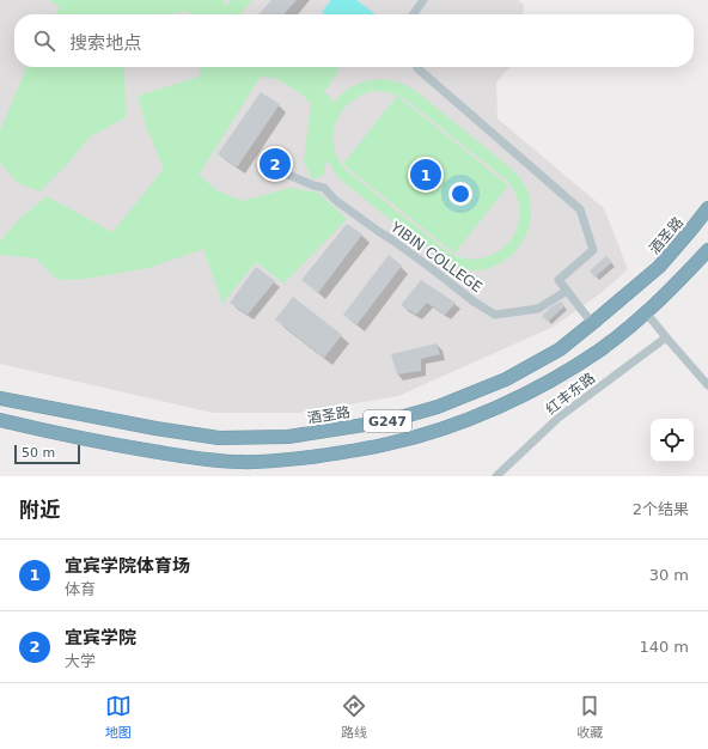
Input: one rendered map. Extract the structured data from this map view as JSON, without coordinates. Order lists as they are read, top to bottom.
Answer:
{
  "streets": {
    "highway": ["酒圣路", "G247"],
    "street": ["YIBIN COLLEGE", "红丰东路"]
  },
  "scale_bar": "50 m",
  "page": {
    "search": "搜索地点",
    "pins": ["2", "1"],
    "scale": "50 m",
    "heading": ["附近", "2个结果"],
    "list": [
      {
        "mark": "1",
        "name": "宜宾学院体育场",
        "note": "体育",
        "value": "30 m"
      },
      {
        "mark": "2",
        "name": "宜宾学院",
        "note": "大学",
        "value": "140 m"
      }
    ],
    "nav": ["地图", "路线", "收藏"]
  }
}
